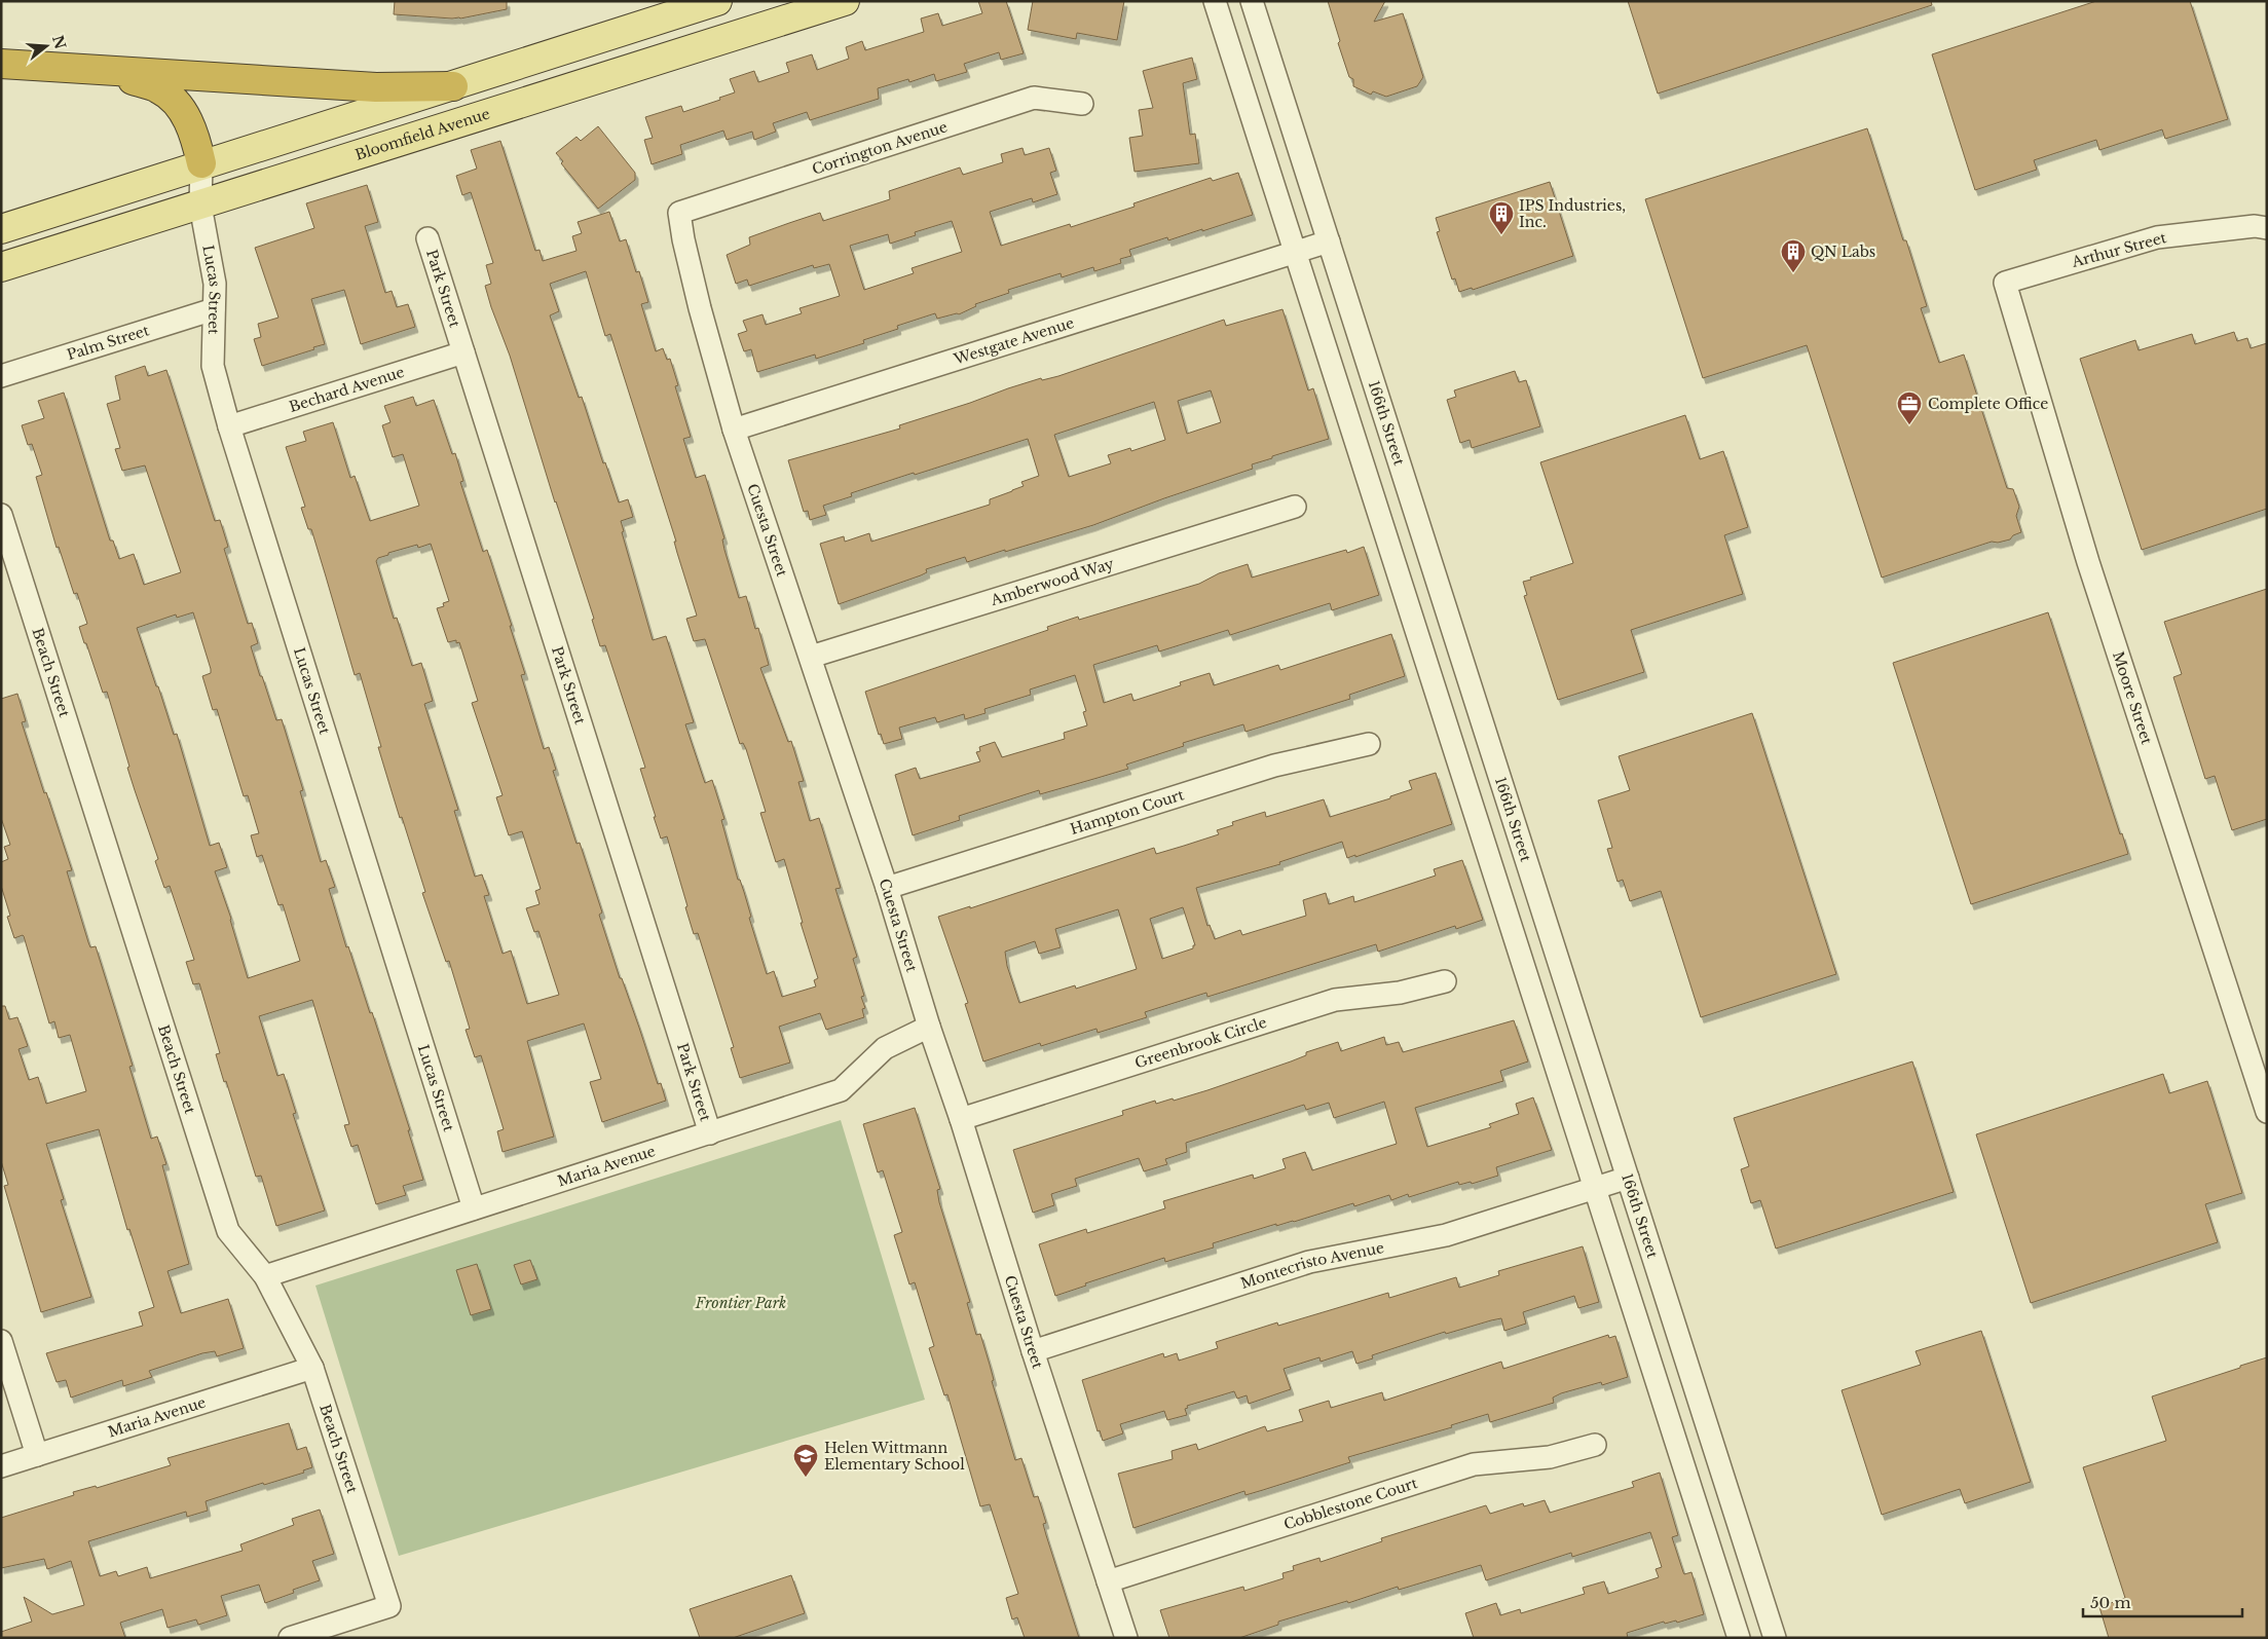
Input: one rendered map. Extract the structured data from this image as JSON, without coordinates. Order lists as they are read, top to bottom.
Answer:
{
  "streets": {
    "main road": ["Bloomfield Avenue"],
    "street": [
      "Corrington Avenue",
      "Arthur Street",
      "Lucas Street",
      "Park Street",
      "Westgate Avenue",
      "Palm Street",
      "Bechard Avenue",
      "166th Street",
      "Cuesta Street",
      "Amberwood Way",
      "Beach Street",
      "Moore Street",
      "Hampton Court",
      "Greenbrook Circle",
      "Maria Avenue",
      "Montecristo Avenue",
      "Cobblestone Court"
    ]
  },
  "crossings": [
    ["Bloomfield Avenue", "Lucas Street"],
    ["Corrington Avenue", "Cuesta Street"],
    ["Arthur Street", "Moore Street"],
    ["Lucas Street", "Palm Street"],
    ["Lucas Street", "Bechard Avenue"],
    ["Lucas Street", "Maria Avenue"],
    ["Park Street", "Bechard Avenue"],
    ["Park Street", "Maria Avenue"],
    ["Westgate Avenue", "166th Street"],
    ["Westgate Avenue", "Cuesta Street"],
    ["166th Street", "Montecristo Avenue"],
    ["Cuesta Street", "Amberwood Way"],
    ["Cuesta Street", "Hampton Court"],
    ["Cuesta Street", "Greenbrook Circle"],
    ["Cuesta Street", "Maria Avenue"],
    ["Cuesta Street", "Montecristo Avenue"],
    ["Cuesta Street", "Cobblestone Court"],
    ["Beach Street", "Maria Avenue"]
  ],
  "parks": ["Frontier Park"],
  "places": {
    "building": ["IPS Industries, Inc.", "QN Labs"],
    "office": ["Complete Office"],
    "school or university": ["Helen Wittmann Elementary School"]
  },
  "scale_bar": "50 m",
  "north": "right"
}
